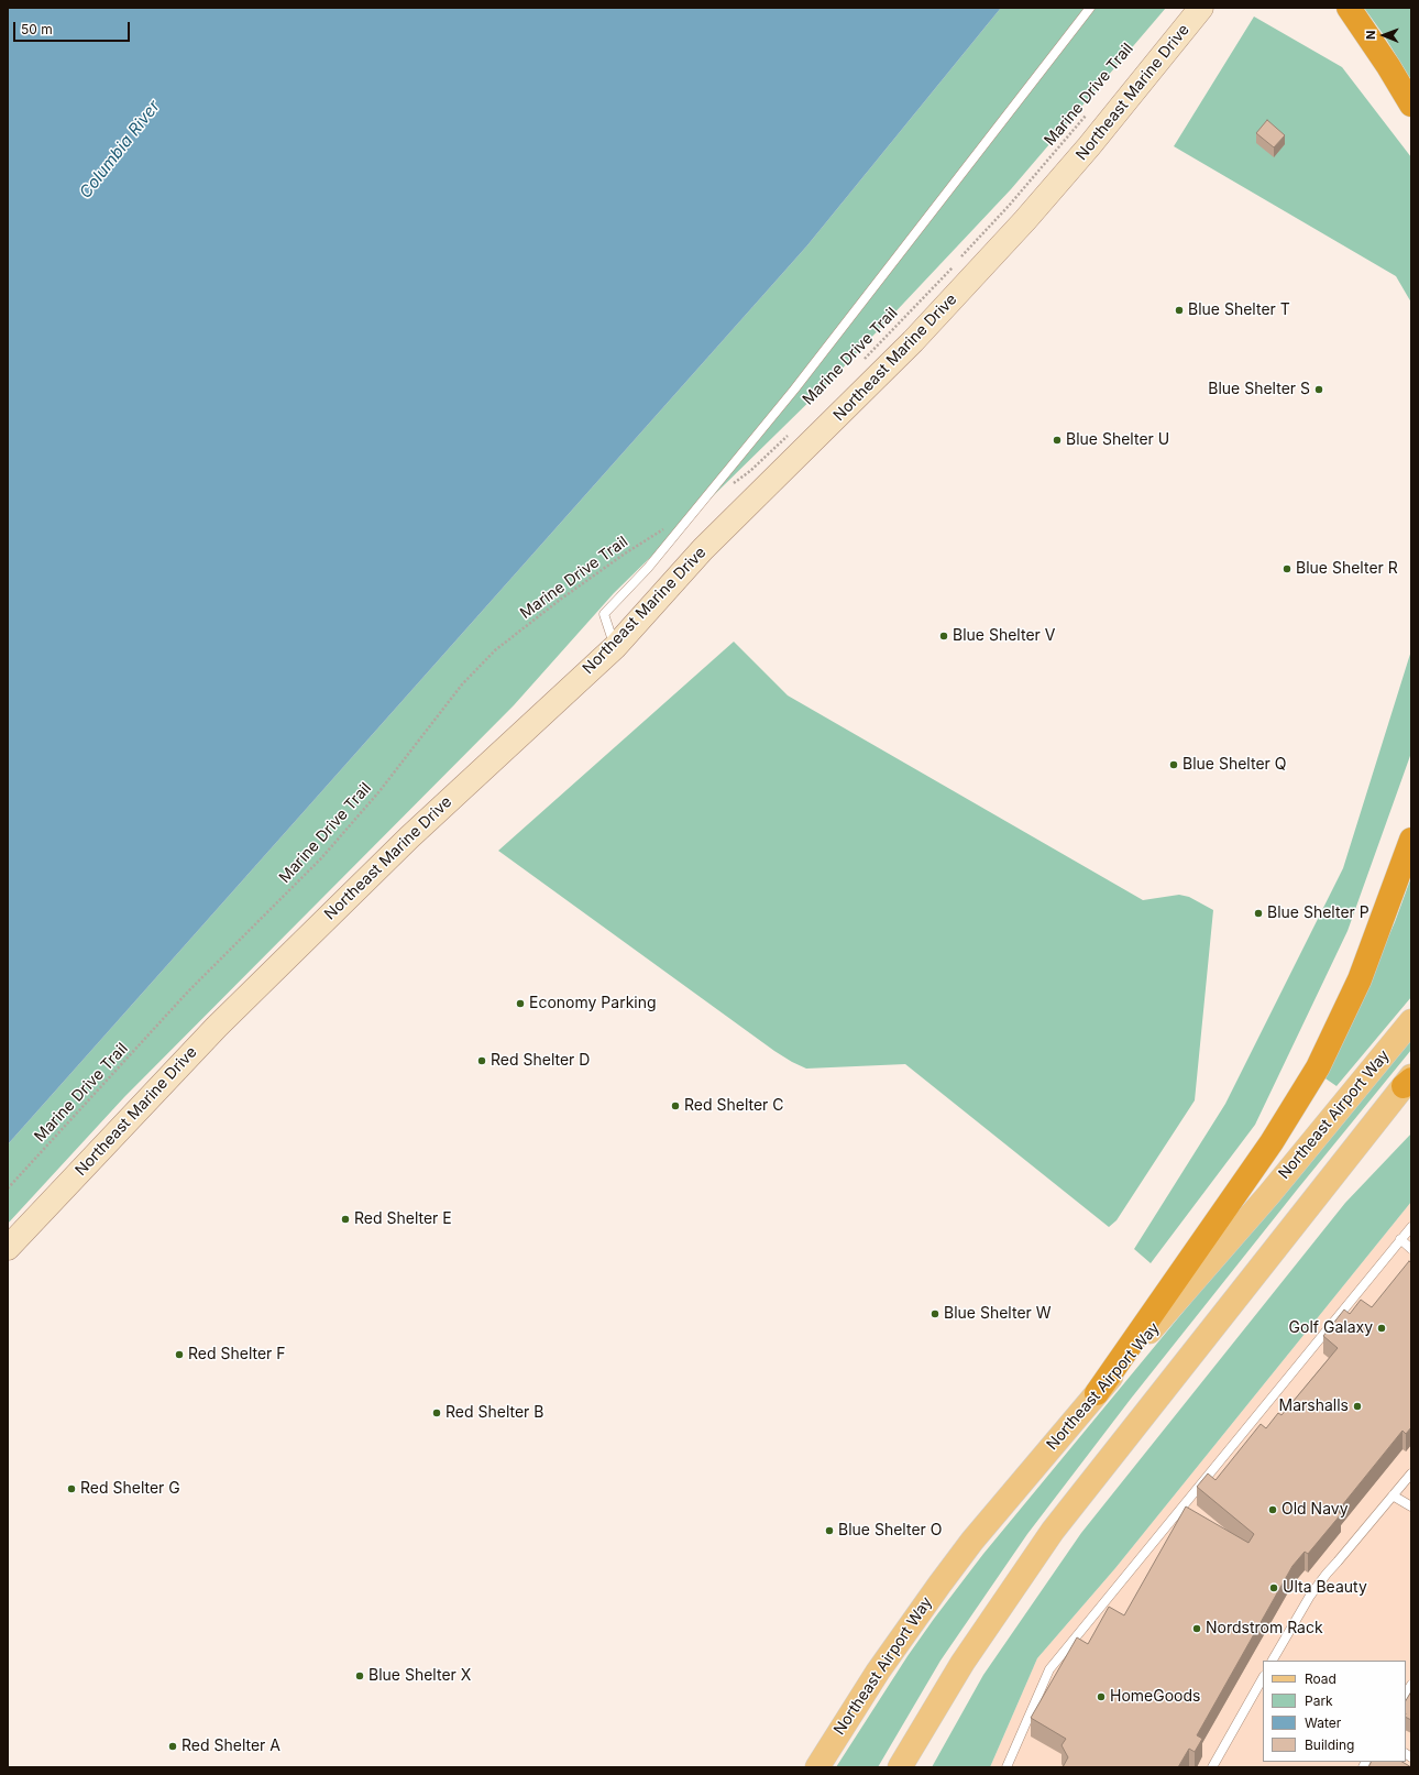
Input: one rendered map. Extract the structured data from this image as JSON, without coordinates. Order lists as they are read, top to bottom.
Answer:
{
  "streets": {
    "main road": ["Northeast Marine Drive", "Northeast Airport Way"],
    "path": ["Marine Drive Trail"]
  },
  "water": ["Columbia River"],
  "places": [
    "Blue Shelter T",
    "Blue Shelter S",
    "Blue Shelter U",
    "Blue Shelter R",
    "Blue Shelter V",
    "Blue Shelter Q",
    "Blue Shelter P",
    "Economy Parking",
    "Red Shelter D",
    "Red Shelter C",
    "Red Shelter E",
    "Blue Shelter W",
    "Golf Galaxy",
    "Red Shelter F",
    "Marshalls",
    "Red Shelter B",
    "Red Shelter G",
    "Old Navy",
    "Blue Shelter O",
    "Ulta Beauty",
    "Nordstrom Rack",
    "Blue Shelter X",
    "HomeGoods",
    "Red Shelter A"
  ],
  "legend": [
    "Road",
    "Park",
    "Water",
    "Building"
  ],
  "scale_bar": "50 m",
  "north": "left"
}
